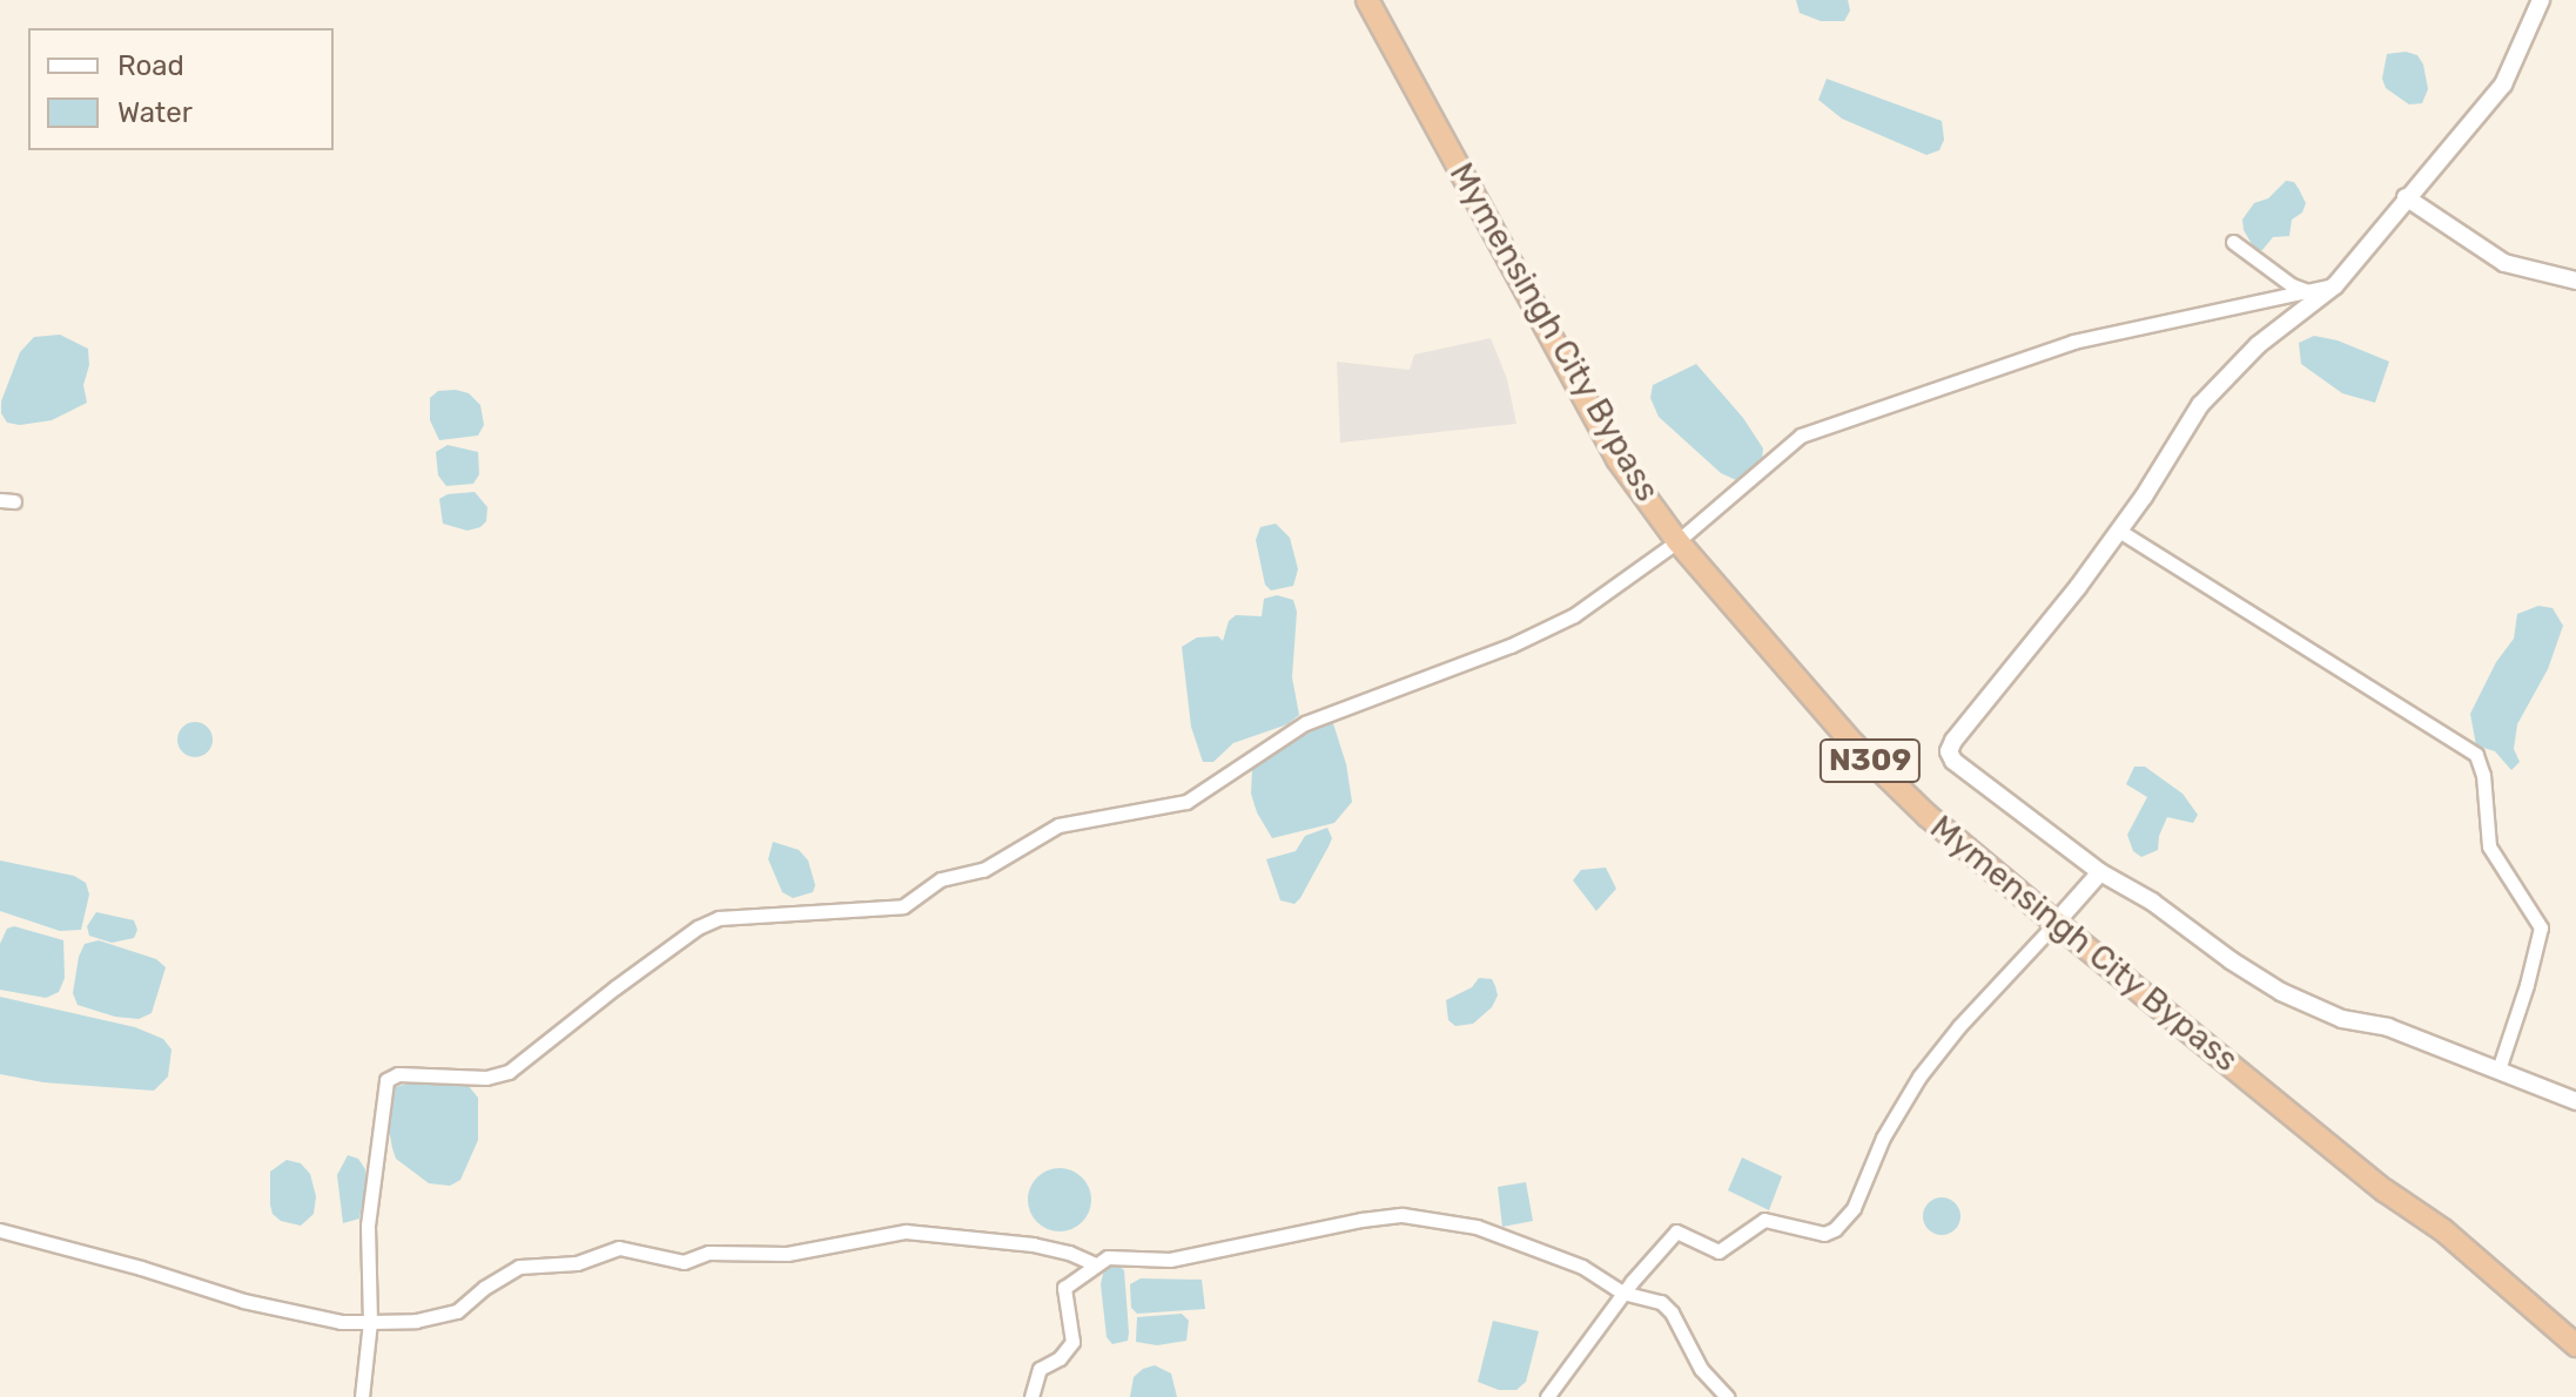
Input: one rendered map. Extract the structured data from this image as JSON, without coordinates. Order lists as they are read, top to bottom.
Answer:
{
  "streets": {
    "highway": ["Mymensingh City Bypass", "N309"]
  },
  "legend": ["Road", "Water"]
}
